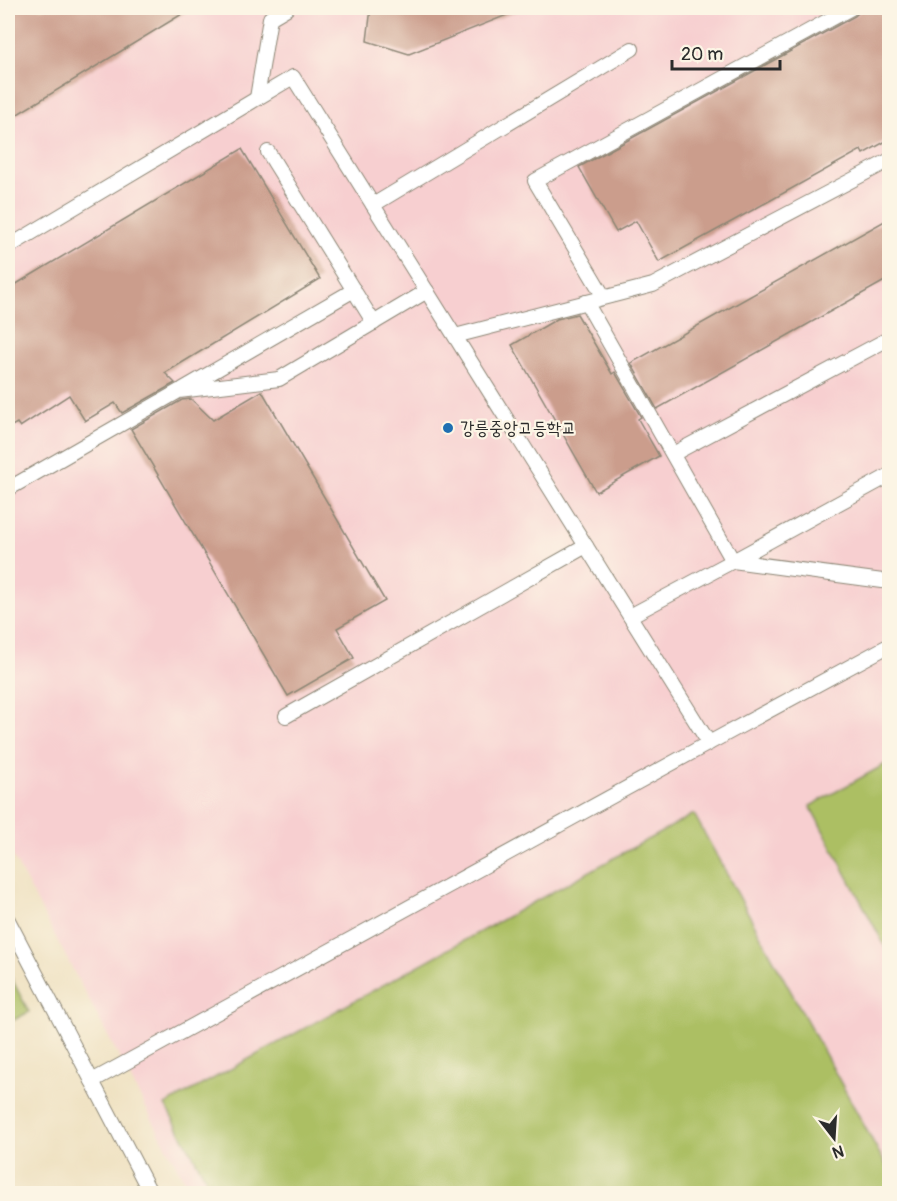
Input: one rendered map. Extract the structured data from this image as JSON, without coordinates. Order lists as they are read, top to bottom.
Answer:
{
  "places": ["강릉중앙고등학교"],
  "scale_bar": "20 m",
  "north": "bottom"
}
